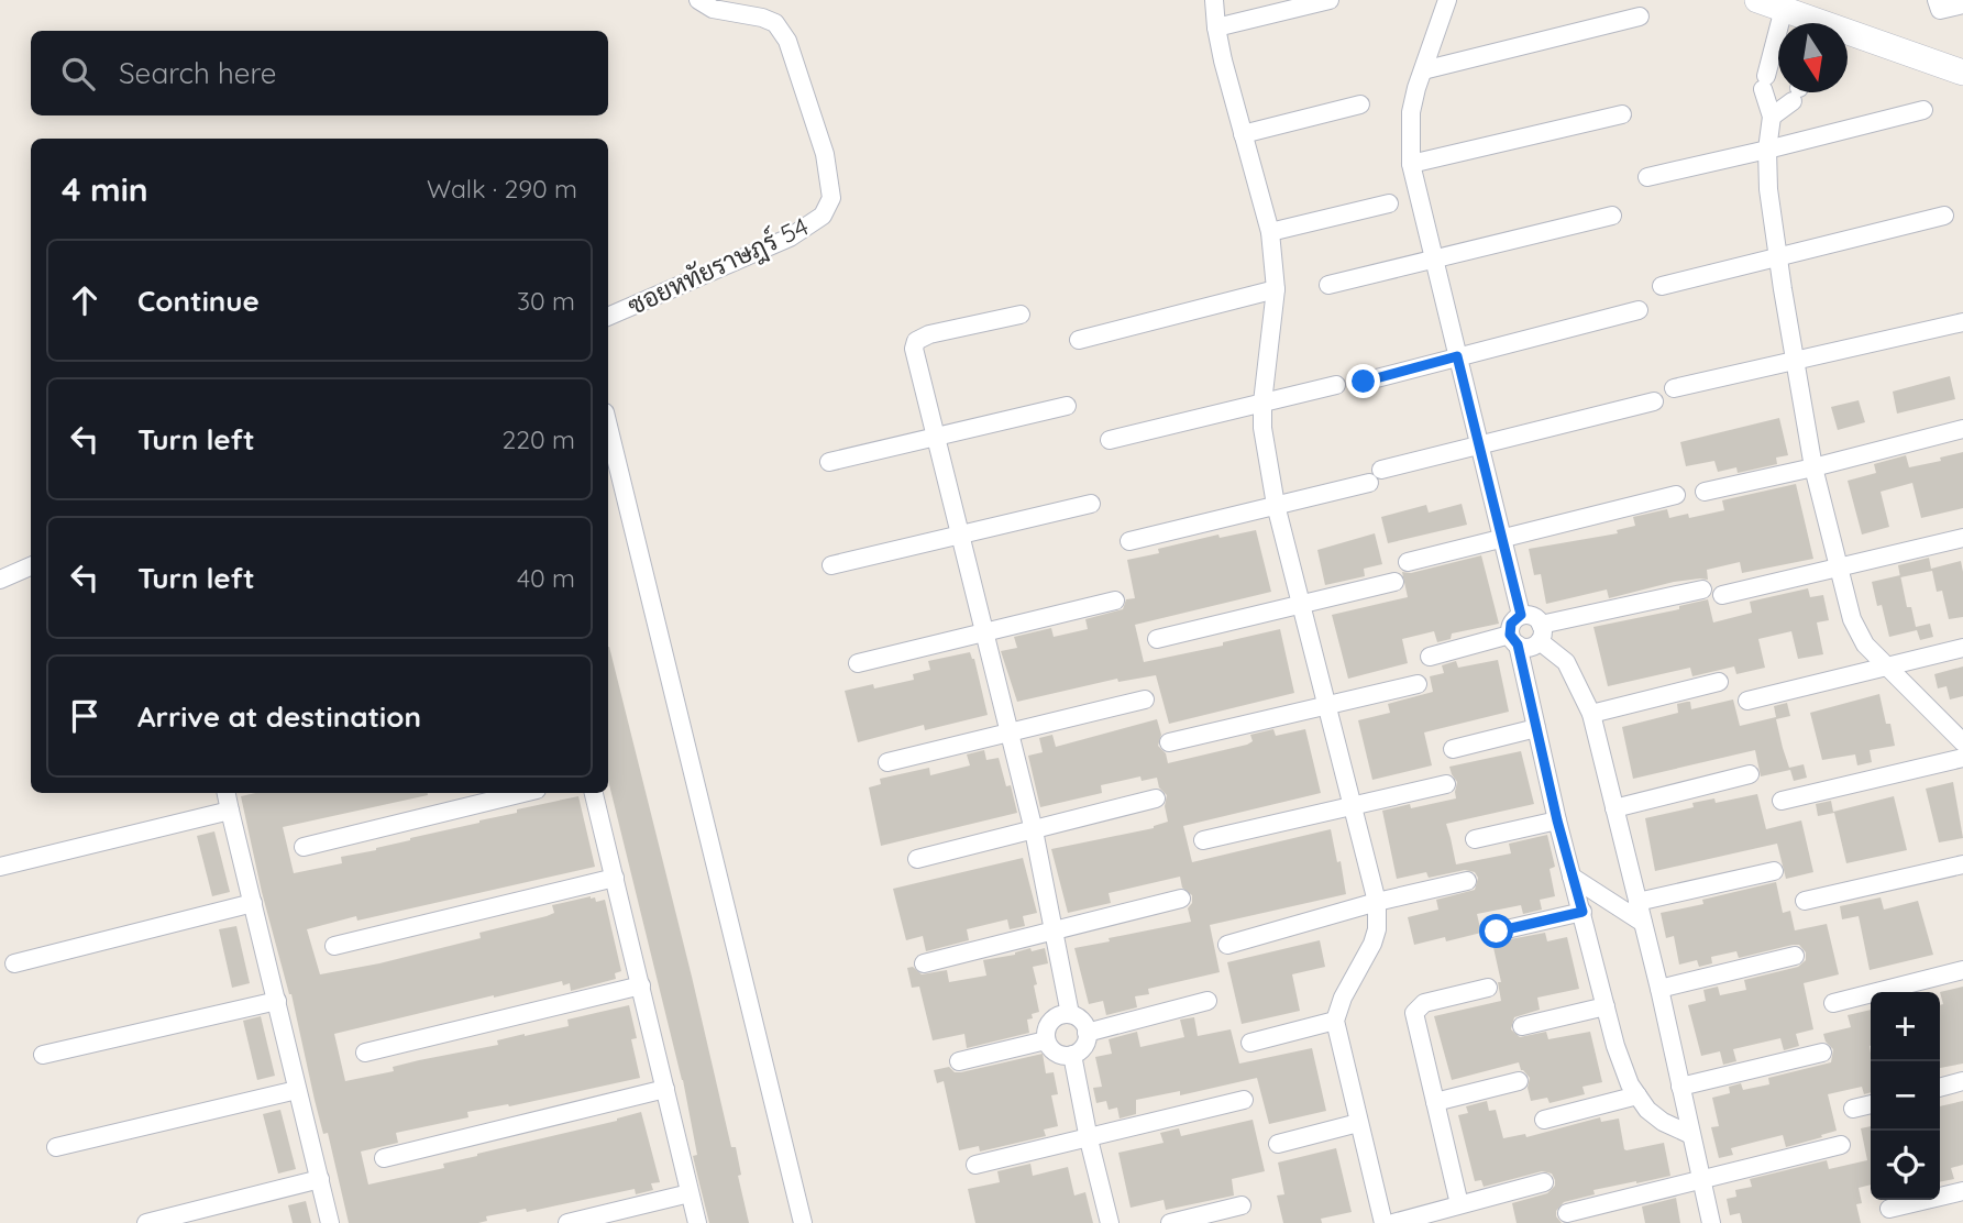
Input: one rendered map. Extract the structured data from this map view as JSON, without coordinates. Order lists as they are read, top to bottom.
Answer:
{
  "streets": {
    "street": ["ซอยหทัยราษฎร์ 54"]
  },
  "north": "bottom",
  "page": {
    "search": "Search here",
    "heading": ["4 min", "Walk · 290 m"],
    "list": [
      ["Continue", "30 m"],
      ["Turn left", "220 m"],
      ["Turn left", "40 m"],
      "Arrive at destination"
    ],
    "map_buttons": ["+", "−"]
  }
}
